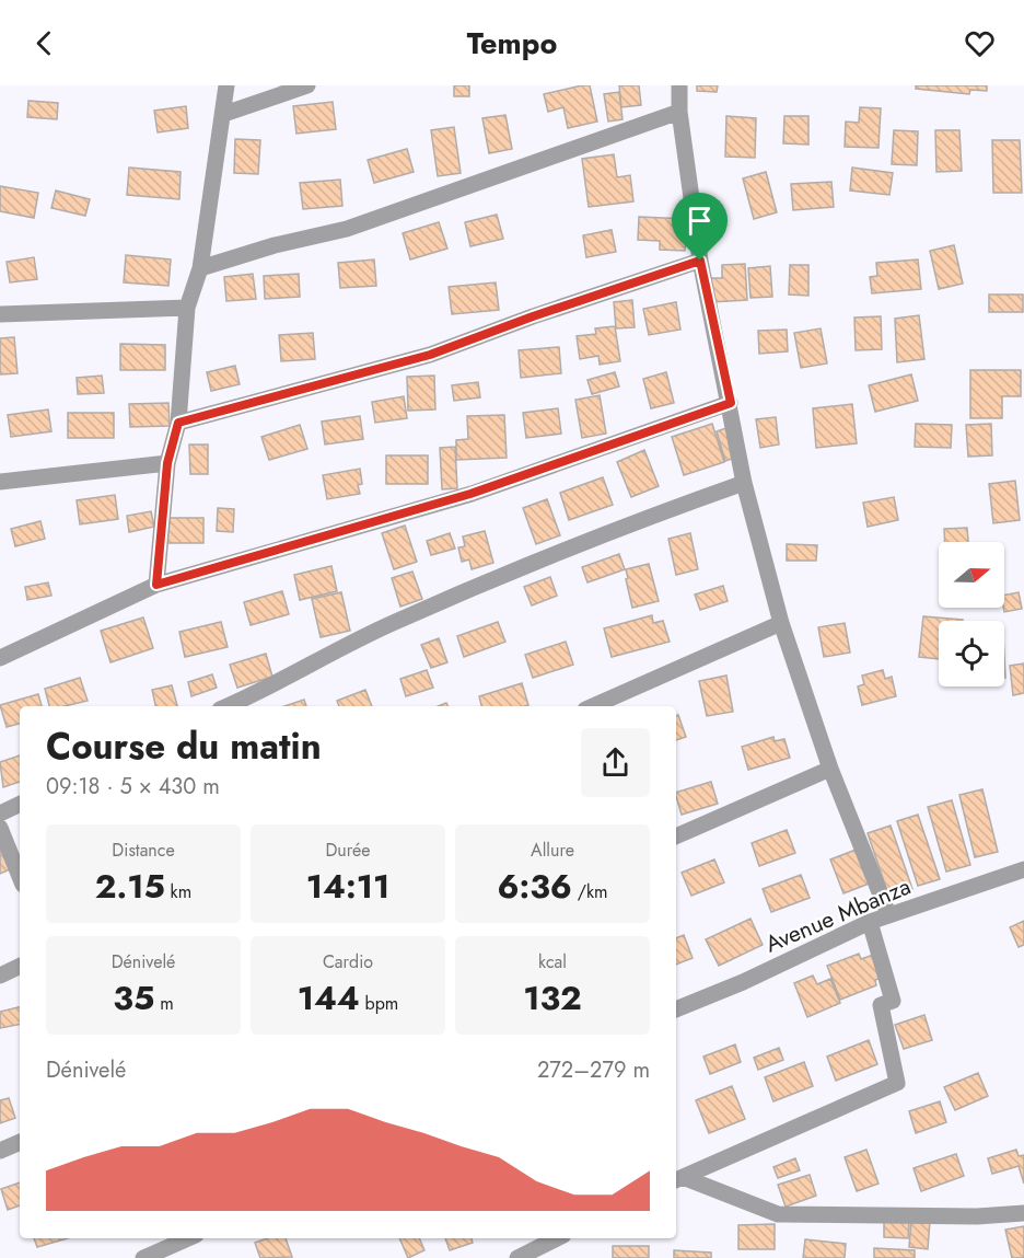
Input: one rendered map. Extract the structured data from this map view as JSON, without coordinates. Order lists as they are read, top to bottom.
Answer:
{
  "streets": {
    "street": ["Avenue Mbanza"]
  },
  "north": "right",
  "page": {
    "header": "Tempo",
    "heading": ["Course du matin", "09:18 · 5 × 430 m"],
    "stats": [
      ["Distance", "2.15 km"],
      ["Durée", "14:11"],
      ["Allure", "6:36 /km"],
      ["Dénivelé", "35 m"],
      ["Cardio", "144 bpm"],
      ["kcal", "132"]
    ],
    "chart": ["Dénivelé", "272–279 m"]
  }
}
